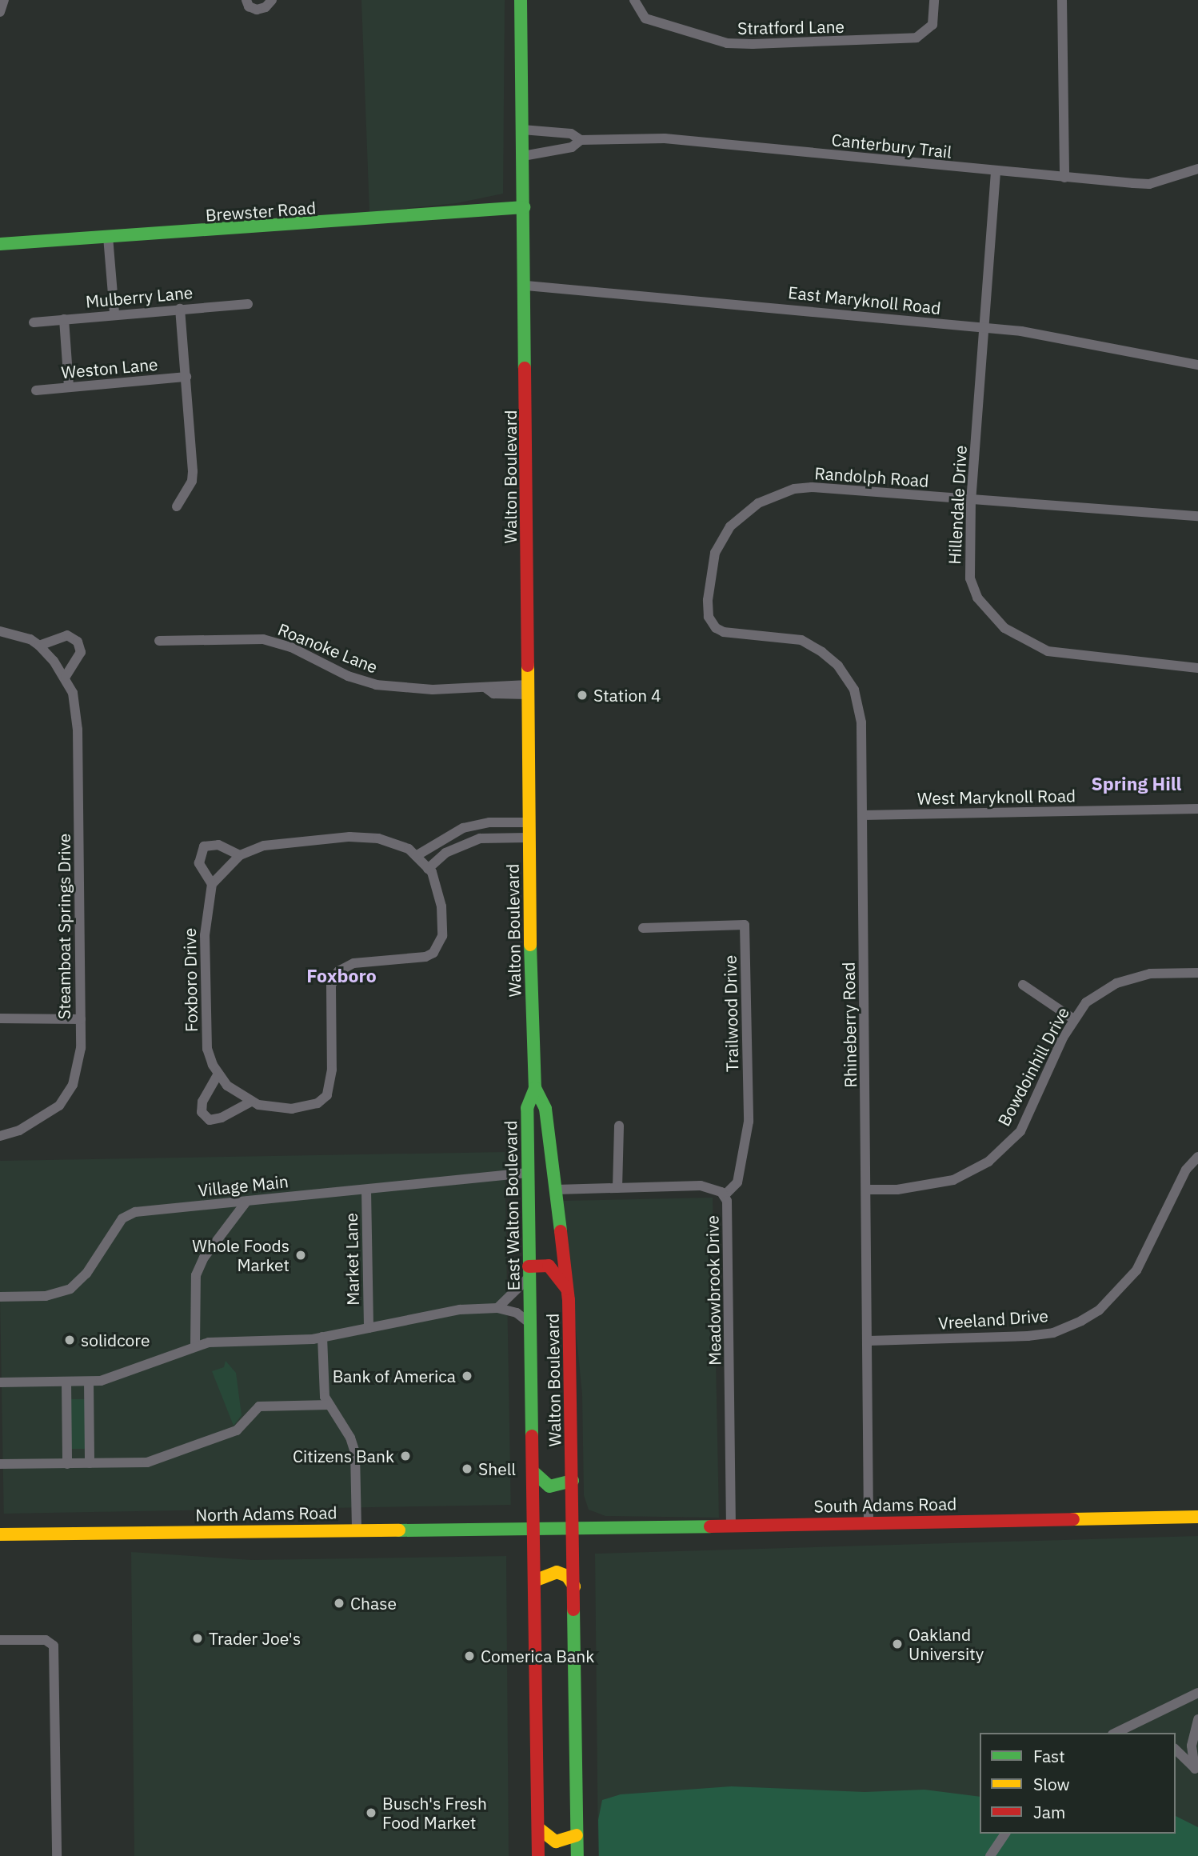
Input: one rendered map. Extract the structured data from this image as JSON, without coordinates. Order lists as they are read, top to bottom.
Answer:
{
  "streets": {
    "main road": [
      "Brewster Road",
      "Walton Boulevard",
      "East Walton Boulevard",
      "South Adams Road",
      "North Adams Road"
    ],
    "street": [
      "Stratford Lane",
      "Canterbury Trail",
      "Mulberry Lane",
      "East Maryknoll Road",
      "Weston Lane",
      "Randolph Road",
      "Hillendale Drive",
      "Roanoke Lane",
      "West Maryknoll Road",
      "Steamboat Springs Drive",
      "Foxboro Drive",
      "Trailwood Drive",
      "Rhineberry Road",
      "Bowdoinhill Drive",
      "Village Main",
      "Market Lane",
      "Meadowbrook Drive",
      "Vreeland Drive"
    ]
  },
  "crossings": [
    ["Canterbury Trail", "Walton Boulevard"],
    ["Canterbury Trail", "Hillendale Drive"],
    ["Brewster Road", "Walton Boulevard"],
    ["East Maryknoll Road", "Walton Boulevard"],
    ["East Maryknoll Road", "Hillendale Drive"],
    ["Walton Boulevard", "Roanoke Lane"],
    ["Walton Boulevard", "East Walton Boulevard"],
    ["Walton Boulevard", "Meadowbrook Drive"],
    ["Walton Boulevard", "South Adams Road"],
    ["Walton Boulevard", "North Adams Road"],
    ["Randolph Road", "Hillendale Drive"],
    ["Randolph Road", "Rhineberry Road"],
    ["West Maryknoll Road", "Rhineberry Road"],
    ["Trailwood Drive", "Meadowbrook Drive"],
    ["Rhineberry Road", "Bowdoinhill Drive"],
    ["Rhineberry Road", "Vreeland Drive"],
    ["Rhineberry Road", "South Adams Road"],
    ["Village Main", "East Walton Boulevard"],
    ["Village Main", "Market Lane"],
    ["Meadowbrook Drive", "South Adams Road"],
    ["South Adams Road", "North Adams Road"]
  ],
  "districts": ["Spring Hill", "Foxboro"],
  "places": [
    "Station 4",
    "Whole Foods Market",
    "solidcore",
    "Bank of America",
    "Citizens Bank",
    "Shell",
    "Chase",
    "Trader Joe's",
    "Oakland University",
    "Comerica Bank",
    "Busch's Fresh Food Market"
  ],
  "legend": ["Fast", "Slow", "Jam"]
}
